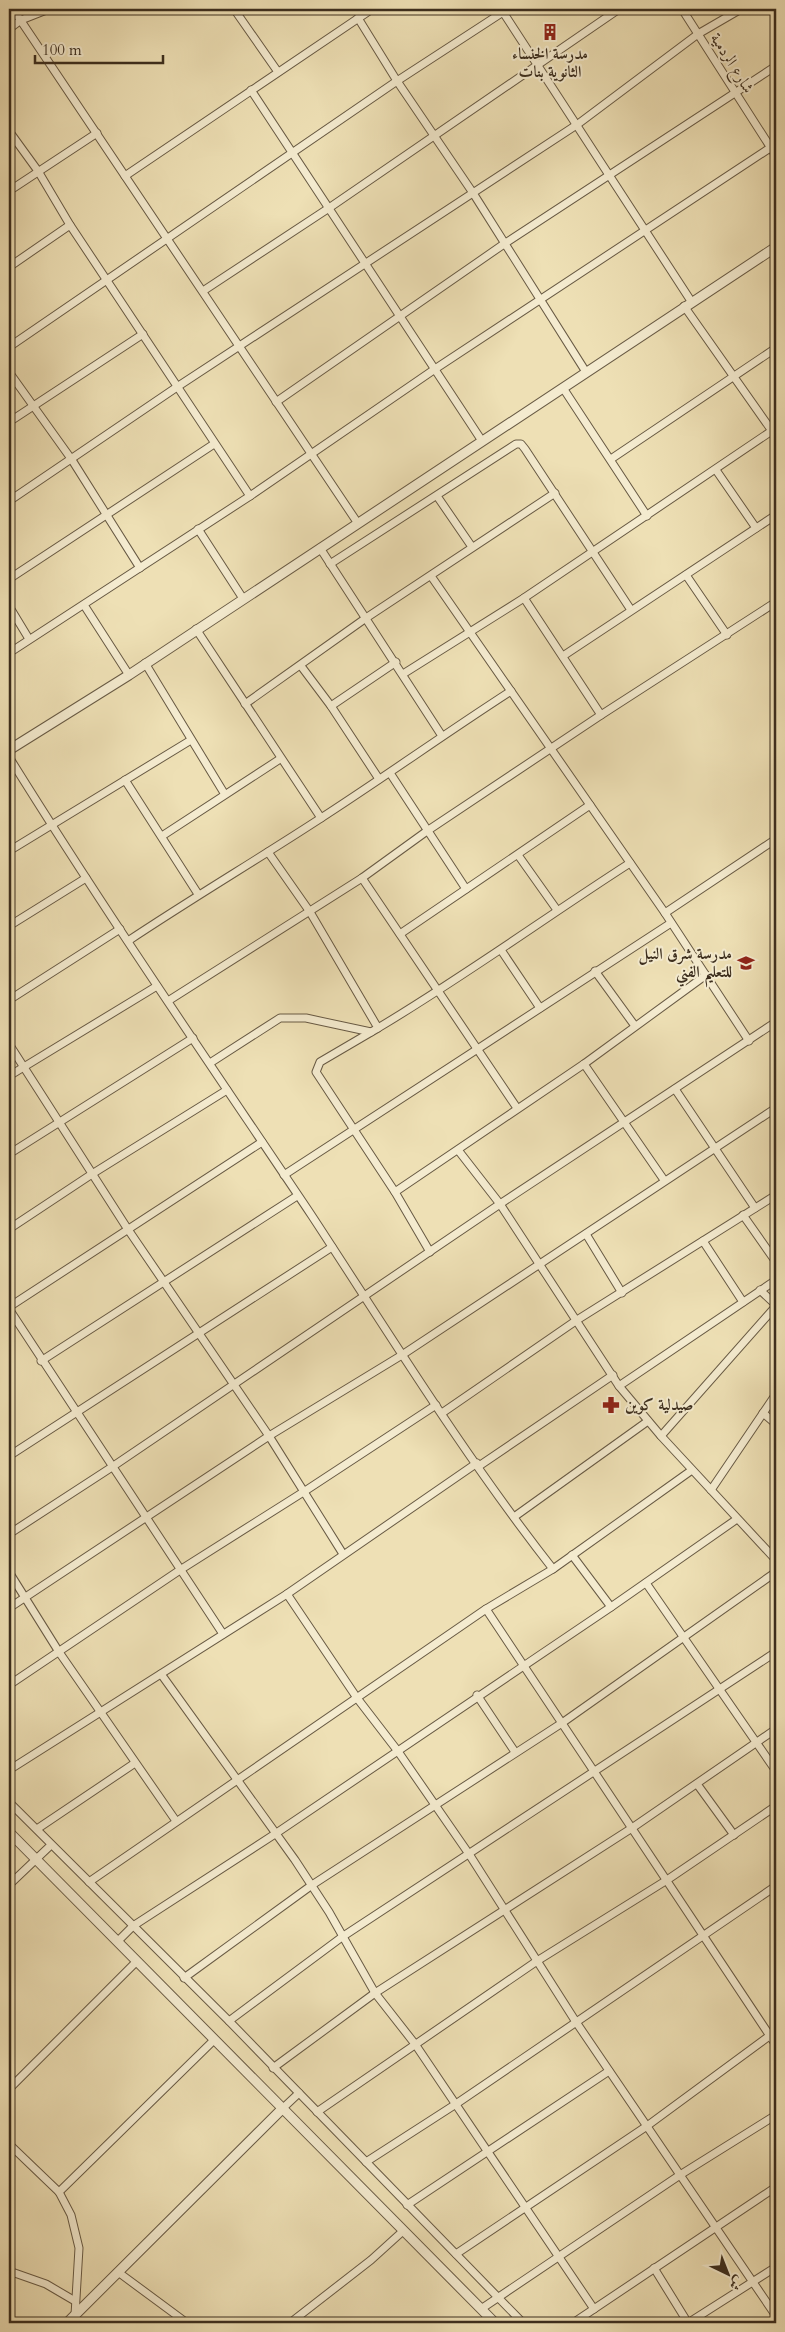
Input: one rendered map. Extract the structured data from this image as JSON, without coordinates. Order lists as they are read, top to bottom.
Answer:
{
  "streets": {
    "street": ["شارع الردمية"]
  },
  "places": {
    "building": ["مدرسة الخنساء الثانوية بنات"],
    "school or university": ["مدرسة شرق النيل للتعليم الفني"],
    "pharmacy": ["صيدلية كوين"]
  },
  "scale_bar": "100 m",
  "north": "bottom right"
}
